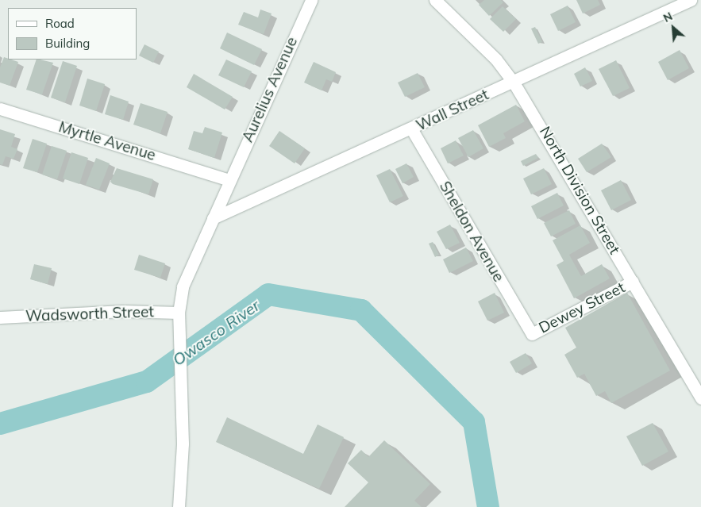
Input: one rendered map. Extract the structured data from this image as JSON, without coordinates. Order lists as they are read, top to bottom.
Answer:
{
  "streets": {
    "street": [
      "Aurelius Avenue",
      "Wall Street",
      "Myrtle Avenue",
      "North Division Street",
      "Sheldon Avenue",
      "Dewey Street",
      "Wadsworth Street"
    ]
  },
  "crossings": [
    ["Aurelius Avenue", "Wall Street"],
    ["Aurelius Avenue", "Myrtle Avenue"],
    ["Aurelius Avenue", "Wadsworth Street"],
    ["Wall Street", "North Division Street"],
    ["Wall Street", "Sheldon Avenue"],
    ["North Division Street", "Dewey Street"],
    ["Sheldon Avenue", "Dewey Street"]
  ],
  "water": ["Owasco River"],
  "legend": ["Road", "Building"],
  "north": "top left"
}
